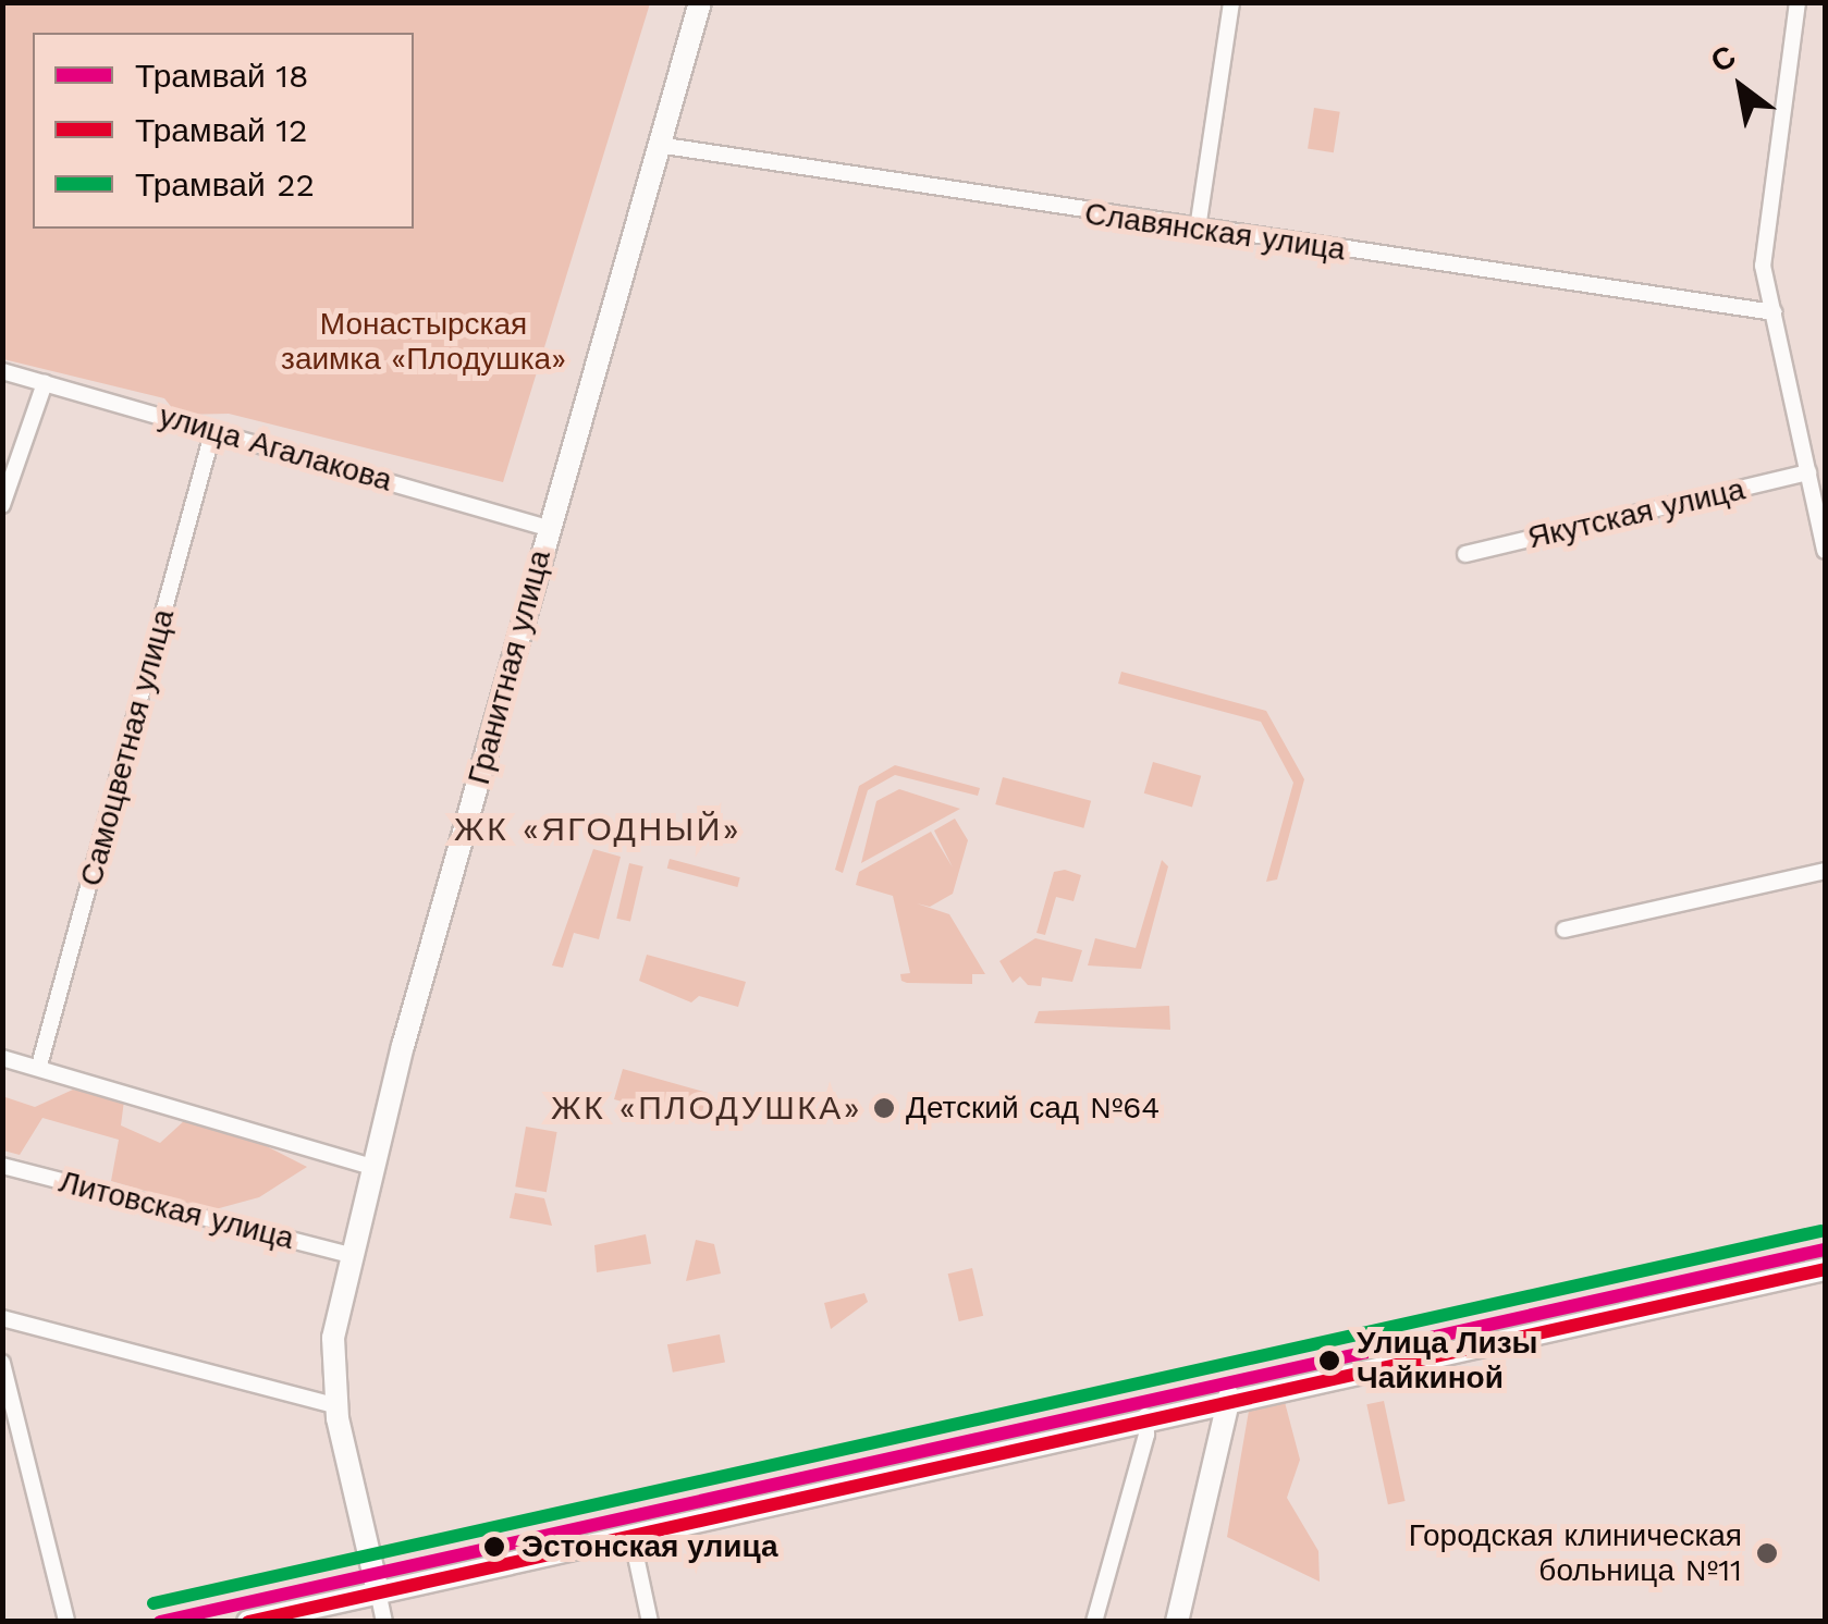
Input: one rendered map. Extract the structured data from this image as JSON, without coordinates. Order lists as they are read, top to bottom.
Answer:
{
  "streets": {
    "street": [
      "Славянская улица",
      "улица Агалакова",
      "Якутская улица",
      "Гранитная улица",
      "Самоцветная улица",
      "Литовская улица"
    ]
  },
  "crossings": [
    ["Славянская улица", "Гранитная улица"],
    ["улица Агалакова", "Гранитная улица"],
    ["улица Агалакова", "Самоцветная улица"],
    ["Гранитная улица", "Литовская улица"]
  ],
  "districts": ["ЖК «ЯГОДНЫЙ»", "ЖК «ПЛОДУШКА»"],
  "parks": ["Монастырская заимка «Плодушка»"],
  "places": [
    "Детский сад №64",
    "Улица Лизы Чайкиной",
    "Эстонская улица",
    "Городская клиническая больница №11"
  ],
  "lines": ["tram line 22", "tram line 18", "tram line 12"],
  "legend": ["Трамвай 18", "Трамвай 12", "Трамвай 22"],
  "north": "top left"
}
